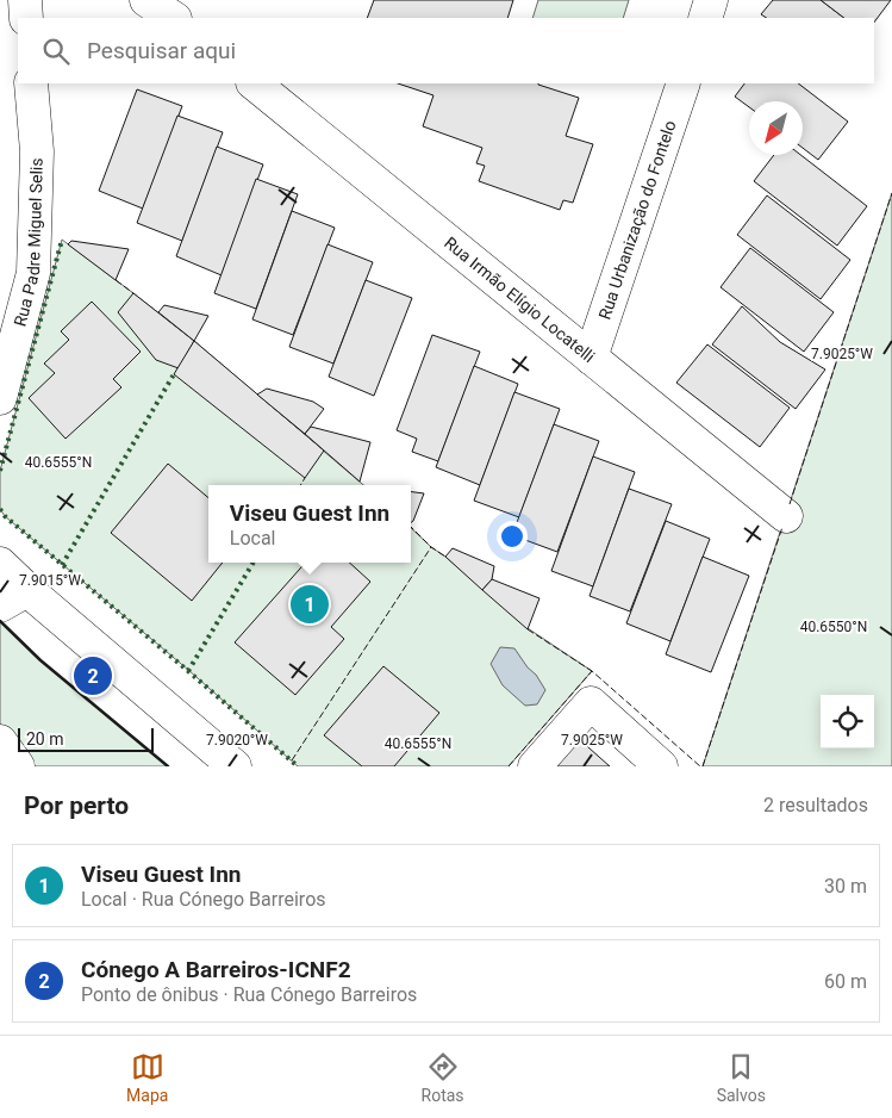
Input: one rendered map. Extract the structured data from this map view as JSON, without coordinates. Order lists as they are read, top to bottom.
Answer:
{
  "streets": {
    "street": ["Rua Urbanização do Fontelo", "Rua Padre Miguel Selis", "Rua Irmão Elígio Locatelli"]
  },
  "crossings": [
    ["Rua Urbanização do Fontelo", "Rua Irmão Elígio Locatelli"]
  ],
  "scale_bar": "20 m",
  "north": "bottom left",
  "page": {
    "search": "Pesquisar aqui",
    "popup": ["Viseu Guest Inn", "Local"],
    "pins": ["1", "2"],
    "scale": "20 m",
    "heading": ["Por perto", "2 resultados"],
    "list": [
      {
        "mark": "1",
        "name": "Viseu Guest Inn",
        "note": "Local · Rua Cónego Barreiros",
        "value": "30 m"
      },
      {
        "mark": "2",
        "name": "Cónego A Barreiros-ICNF2",
        "note": "Ponto de ônibus · Rua Cónego Barreiros",
        "value": "60 m"
      }
    ],
    "nav": ["Mapa", "Rotas", "Salvos"]
  },
  "coordinates": [
    "7.9025°W",
    "40.6555°N",
    "7.9015°W",
    "40.6550°N",
    "7.9020°W"
  ]
}
